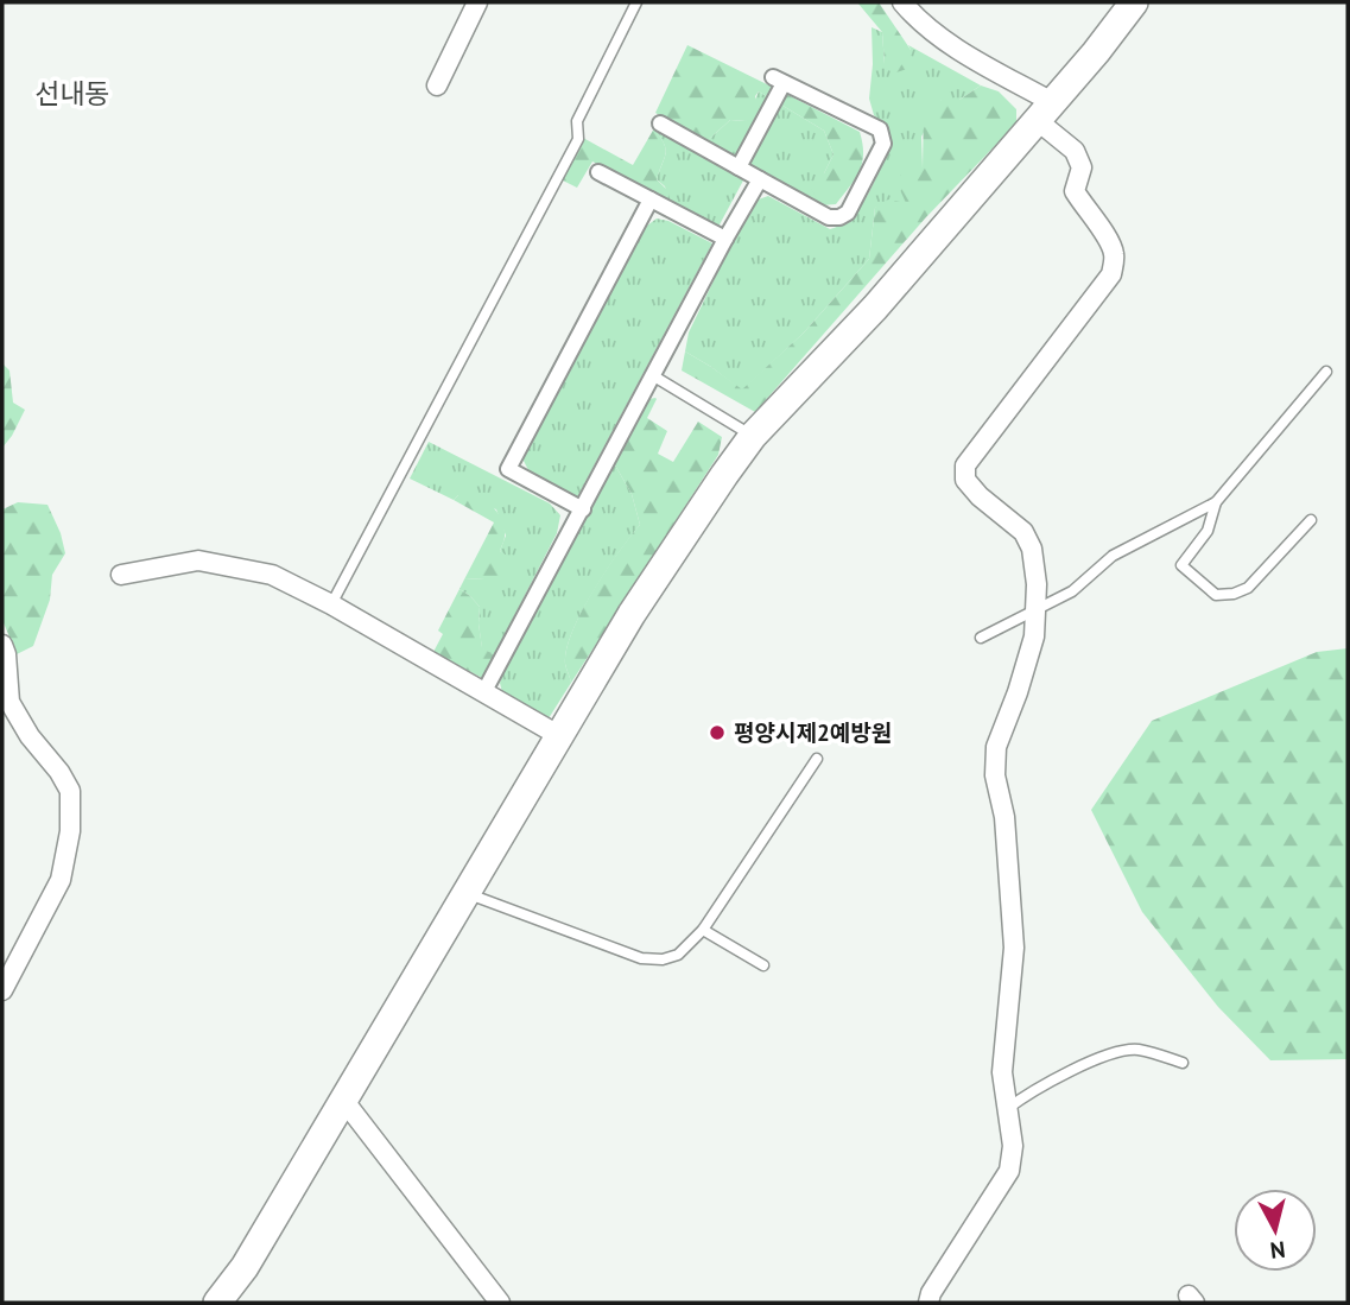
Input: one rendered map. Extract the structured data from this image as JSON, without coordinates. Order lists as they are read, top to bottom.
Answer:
{
  "districts": ["선내동"],
  "places": ["평양시제2예방원"],
  "north": "bottom"
}
